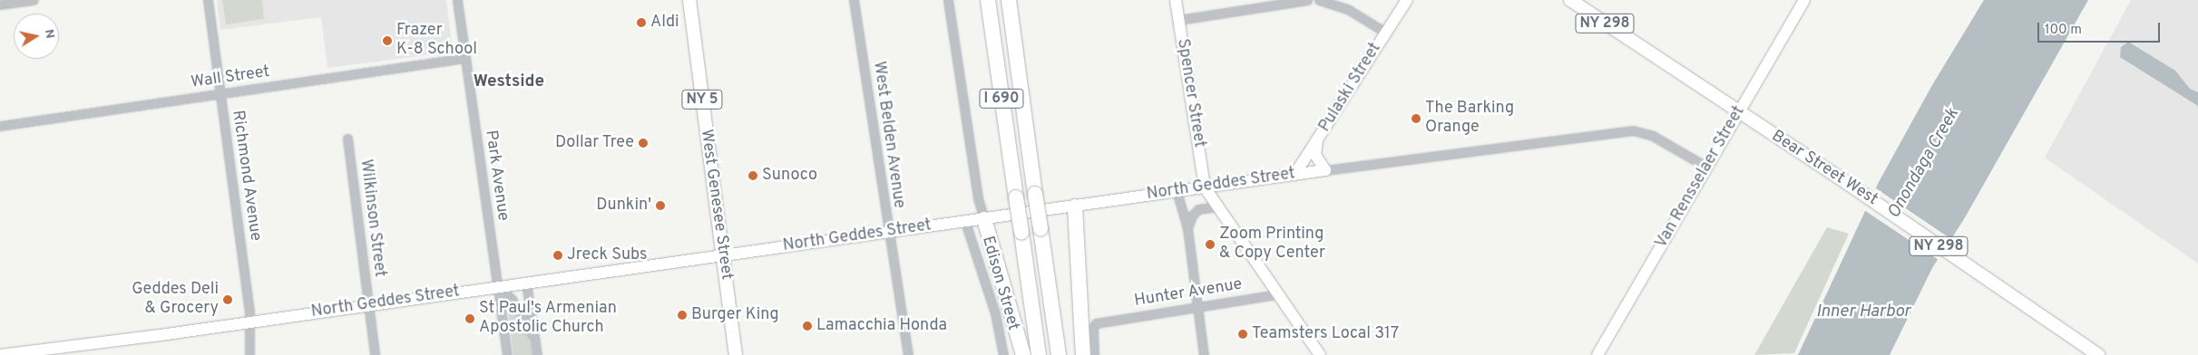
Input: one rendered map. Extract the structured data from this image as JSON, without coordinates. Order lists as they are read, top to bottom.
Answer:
{
  "streets": {
    "highway": ["I 690"],
    "main road": [
      "NY 298",
      "Pulaski Street",
      "Spencer Street",
      "NY 5",
      "Bear Street West",
      "Van Rensselaer Street",
      "North Geddes Street",
      "West Genesee Street"
    ],
    "street": [
      "Wall Street",
      "West Belden Avenue",
      "Richmond Avenue",
      "Park Avenue",
      "Wilkinson Street",
      "Edison Street",
      "Hunter Avenue"
    ]
  },
  "crossings": [
    ["Wall Street", "Richmond Avenue"],
    ["Wall Street", "Park Avenue"],
    ["Pulaski Street", "North Geddes Street"],
    ["Spencer Street", "North Geddes Street"],
    ["West Belden Avenue", "North Geddes Street"],
    ["Bear Street West", "Van Rensselaer Street"],
    ["Richmond Avenue", "North Geddes Street"],
    ["Park Avenue", "North Geddes Street"],
    ["Van Rensselaer Street", "North Geddes Street"],
    ["North Geddes Street", "West Genesee Street"],
    ["North Geddes Street", "Wilkinson Street"],
    ["North Geddes Street", "Edison Street"]
  ],
  "districts": ["Westside"],
  "water": ["Onondaga Creek", "Inner Harbor"],
  "places": [
    "Aldi",
    "Frazer K-8 School",
    "The Barking Orange",
    "Dollar Tree",
    "Sunoco",
    "Dunkin'",
    "Zoom Printing & Copy Center",
    "Jreck Subs",
    "Geddes Deli & Grocery",
    "Burger King",
    "St Paul's Armenian Apostolic Church",
    "Lamacchia Honda",
    "Teamsters Local 317"
  ],
  "scale_bar": "100 m",
  "north": "right"
}
